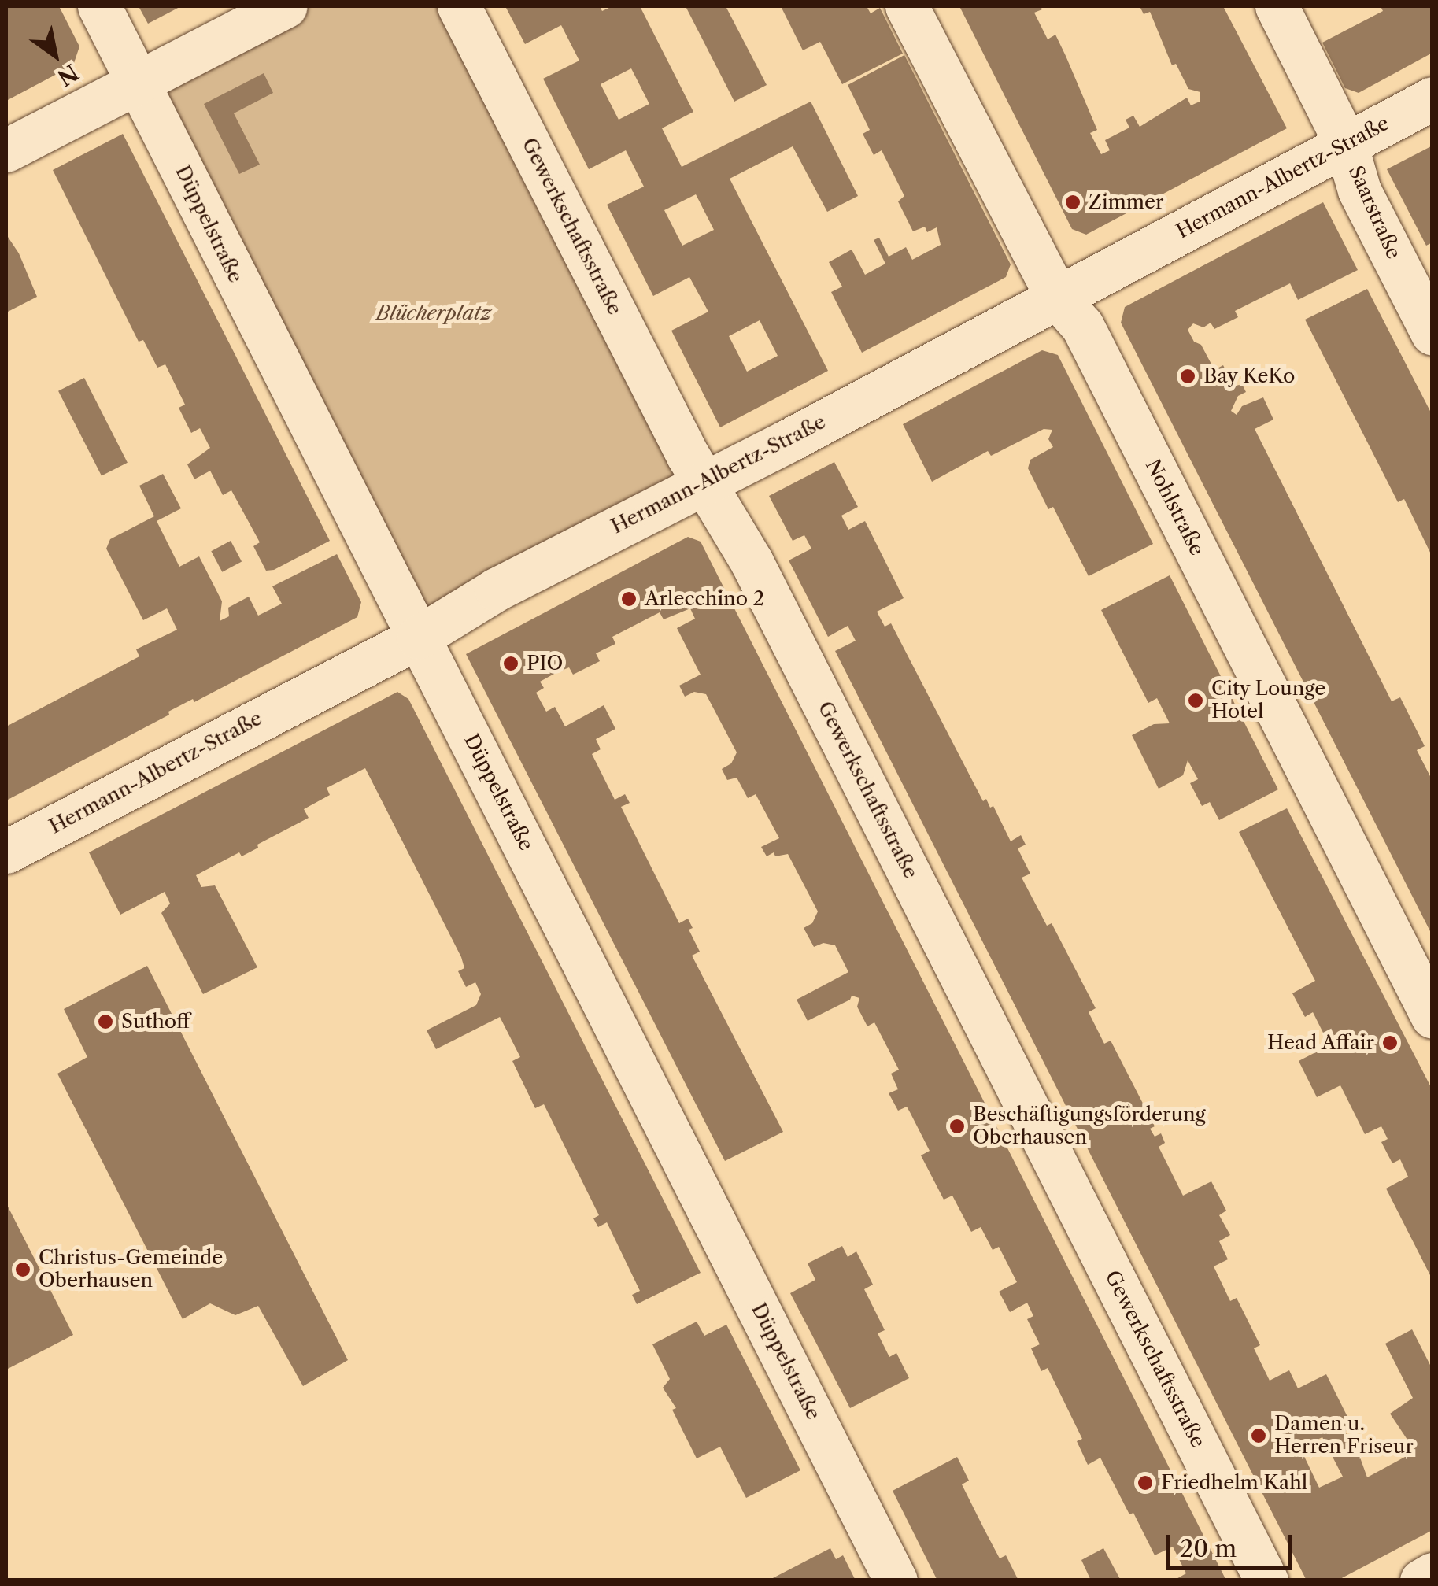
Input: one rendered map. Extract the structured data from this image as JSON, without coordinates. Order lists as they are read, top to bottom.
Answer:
{
  "streets": {
    "street": [
      "Hermann-Albertz-Straße",
      "Saarstraße",
      "Düppelstraße",
      "Gewerkschaftsstraße",
      "Nohlstraße"
    ]
  },
  "crossings": [
    ["Hermann-Albertz-Straße", "Saarstraße"],
    ["Hermann-Albertz-Straße", "Düppelstraße"],
    ["Hermann-Albertz-Straße", "Gewerkschaftsstraße"],
    ["Hermann-Albertz-Straße", "Nohlstraße"]
  ],
  "parks": ["Blücherplatz"],
  "places": [
    "Zimmer",
    "Bay KeKo",
    "Arlecchino 2",
    "PIO",
    "City Lounge Hotel",
    "Suthoff",
    "Head Affair",
    "Beschäftigungsförderung Oberhausen",
    "Christus-Gemeinde Oberhausen",
    "Damen u. Herren Friseur",
    "Friedhelm Kahl"
  ],
  "scale_bar": "20 m",
  "north": "bottom right"
}
